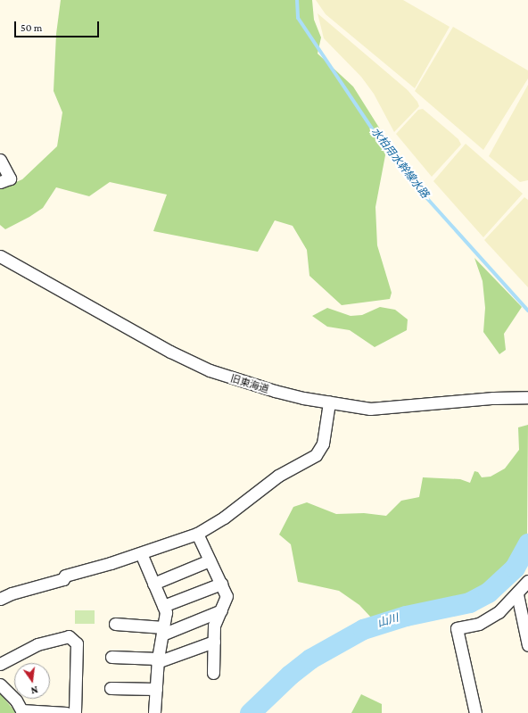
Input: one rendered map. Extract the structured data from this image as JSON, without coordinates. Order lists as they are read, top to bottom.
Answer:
{
  "streets": {
    "street": ["旧東海道"]
  },
  "water": ["水柏用水幹線水路", "山川"],
  "scale_bar": "50 m",
  "north": "bottom"
}
